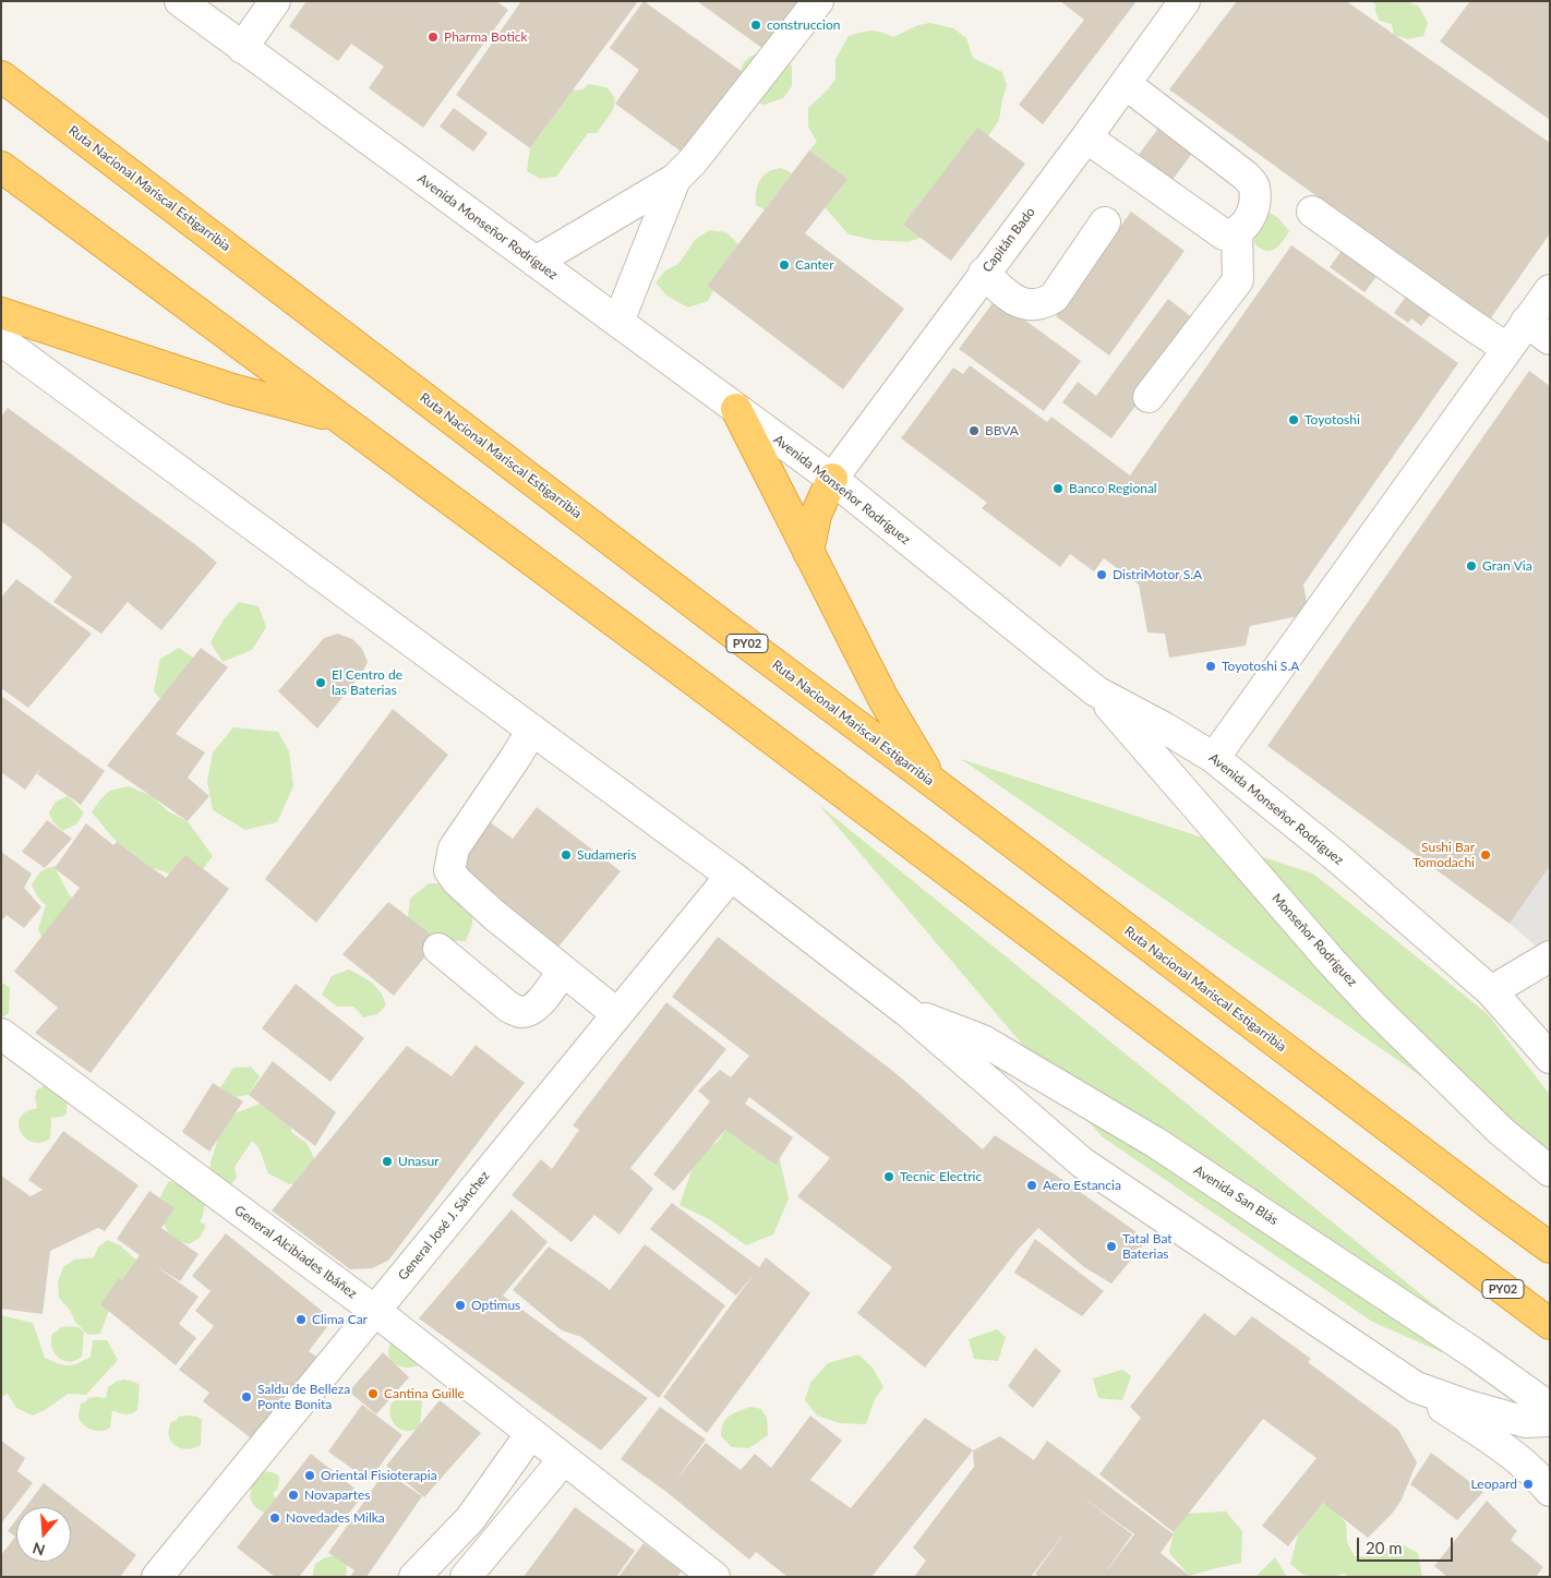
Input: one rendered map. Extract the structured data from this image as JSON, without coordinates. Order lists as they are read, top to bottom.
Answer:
{
  "streets": {
    "highway": ["Ruta Nacional Mariscal Estigarribia", "PY02"],
    "street": [
      "Avenida Monseñor Rodríguez",
      "Capitán Bado",
      "Monseñor Rodríguez",
      "Avenida San Blás",
      "General José J. Sánchez",
      "General Alcibíades Ibáñez"
    ]
  },
  "crossings": [
    ["Avenida Monseñor Rodríguez", "Capitán Bado"],
    ["Avenida Monseñor Rodríguez", "Monseñor Rodríguez"],
    ["General José J. Sánchez", "General Alcibíades Ibáñez"]
  ],
  "places": [
    "construccion",
    "Pharma Botick",
    "Canter",
    "Toyotoshi",
    "BBVA",
    "Banco Regional",
    "Gran Via",
    "DistriMotor S.A",
    "Toyotoshi S.A",
    "El Centro de las Baterias",
    "Sudameris",
    "Sushi Bar Tomodachi",
    "Unasur",
    "Tecnic Electric",
    "Aero Estancia",
    "Tatal Bat Baterias",
    "Optimus",
    "Clima Car",
    "Cantina Guille",
    "Saldu de Belleza Ponte Bonita",
    "Oriental Fisioterapia",
    "Leopard",
    "Novapartes",
    "Novedades Milka"
  ],
  "scale_bar": "20 m",
  "north": "bottom"
}
